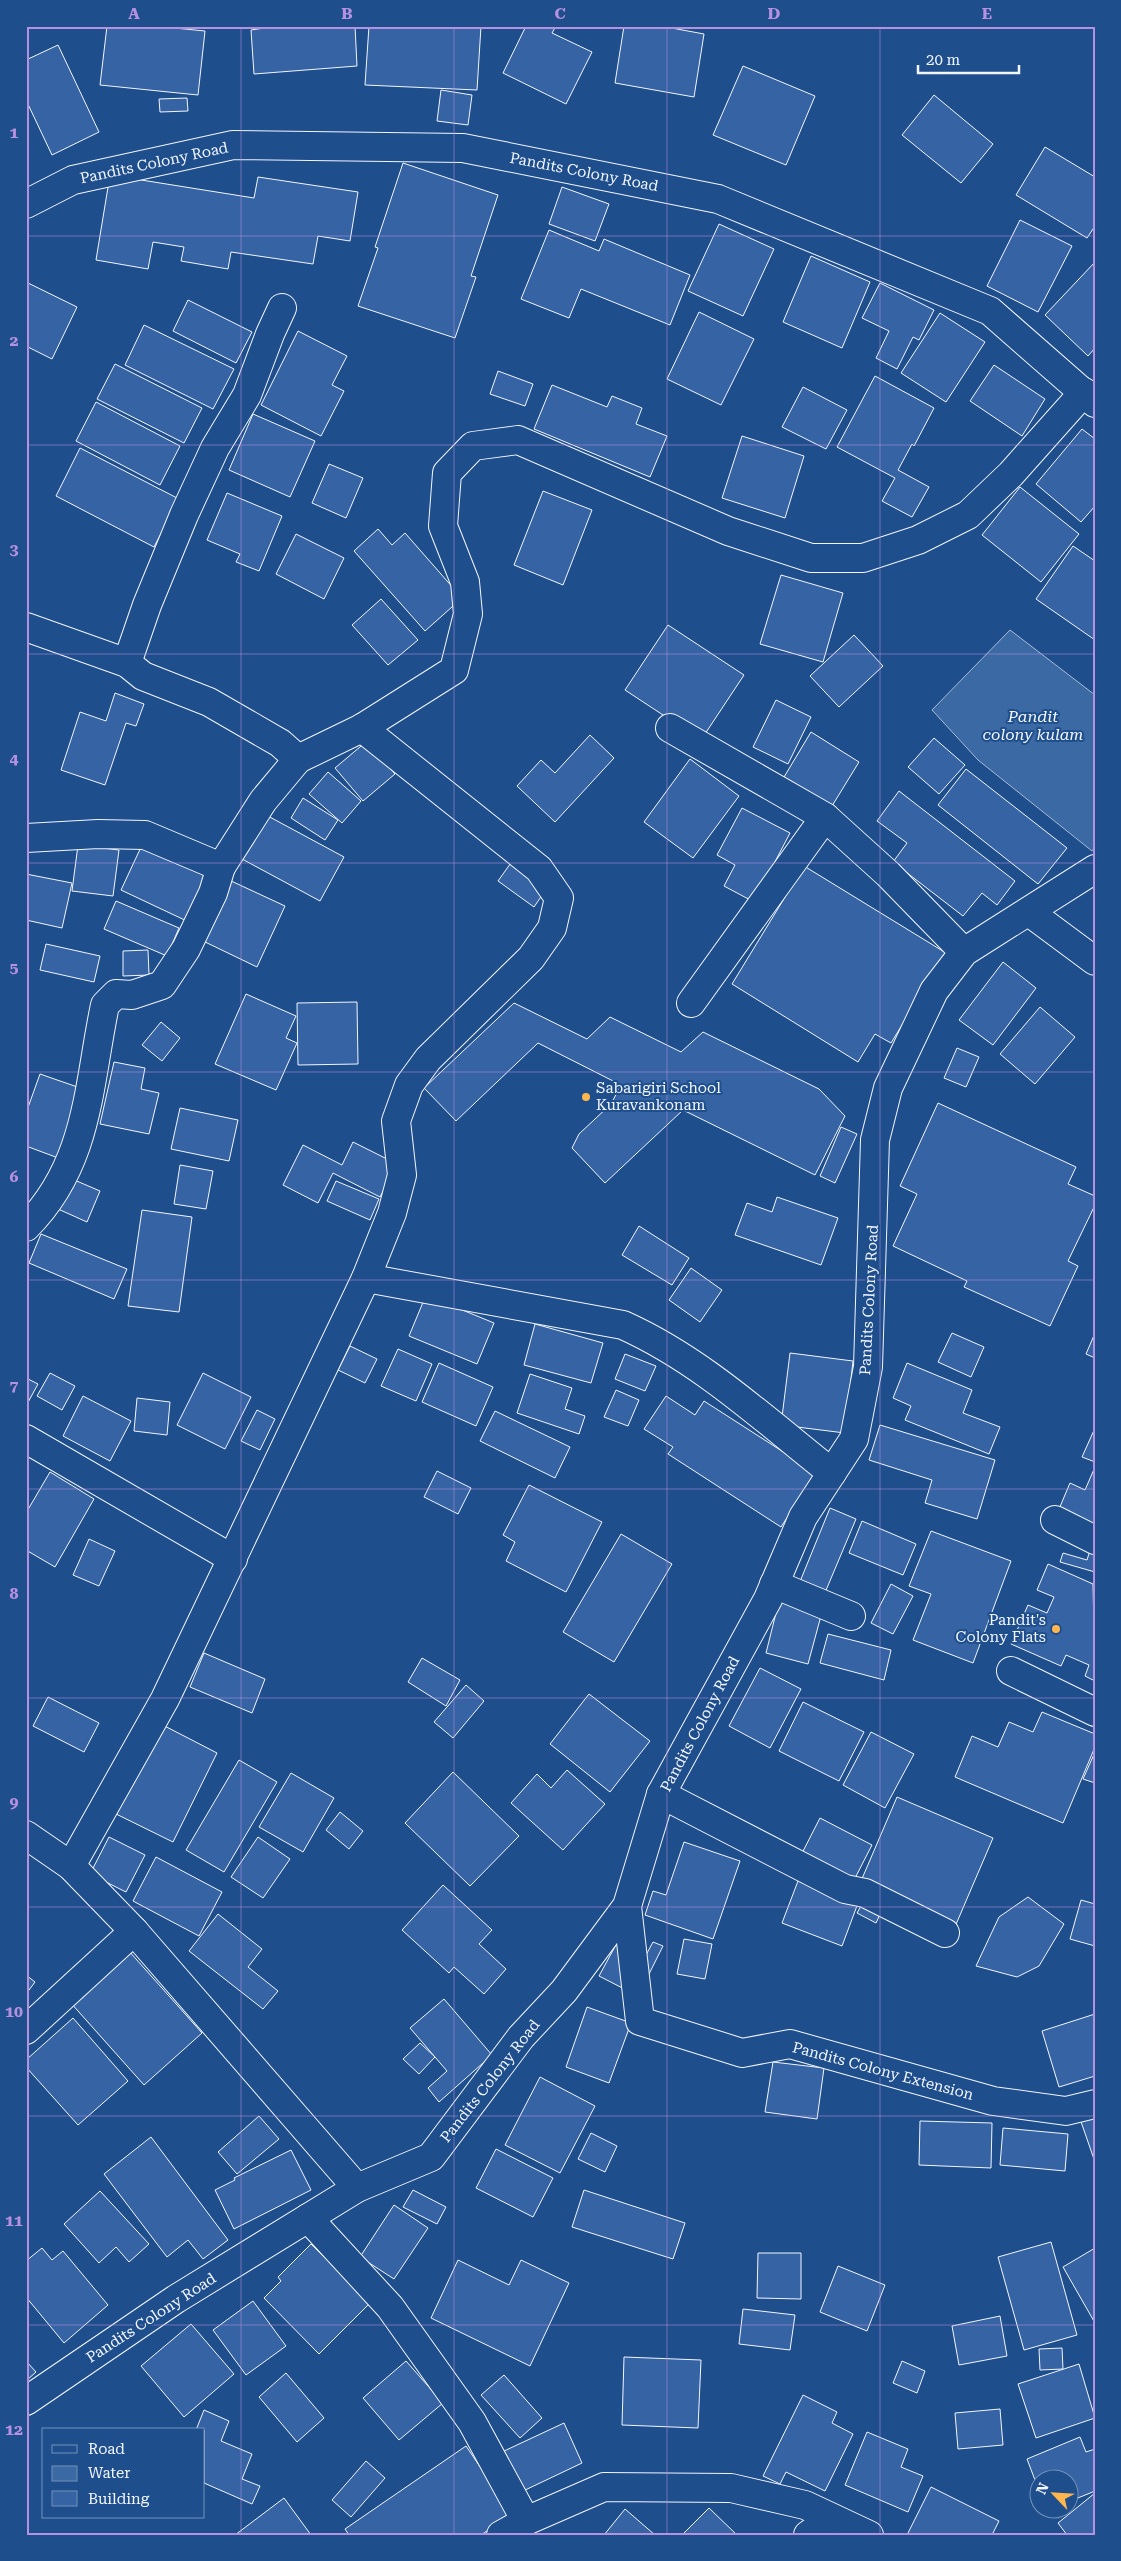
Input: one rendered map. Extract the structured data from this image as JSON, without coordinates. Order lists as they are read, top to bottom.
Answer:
{
  "streets": {
    "street": ["Pandits Colony Road", "Pandits Colony Extension"]
  },
  "crossings": [
    ["Pandits Colony Road", "Pandits Colony Extension"]
  ],
  "water": ["Pandit colony kulam"],
  "places": ["Sabarigiri School Kuravankonam", "Pandit's Colony Flats"],
  "legend": ["Road", "Water", "Building"],
  "scale_bar": "20 m",
  "north": "top left",
  "grid": {
    "columns": [
      "A",
      "B",
      "C",
      "D",
      "E"
    ],
    "rows": [
      "1",
      "2",
      "3",
      "4",
      "5",
      "6",
      "7",
      "8",
      "9",
      "10",
      "11",
      "12"
    ]
  }
}
